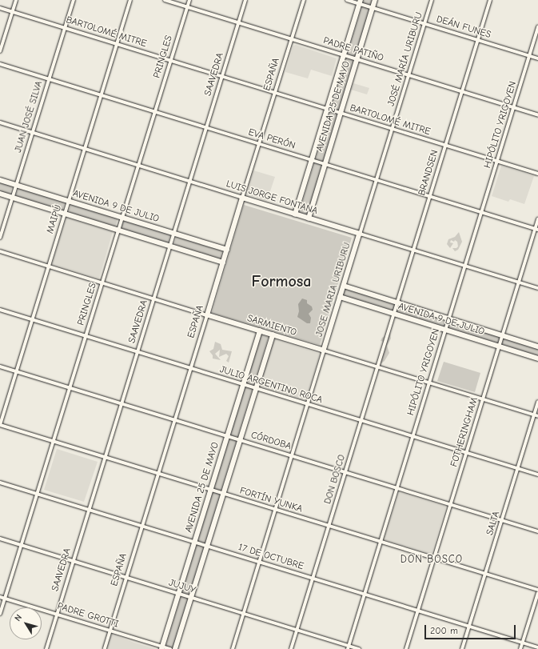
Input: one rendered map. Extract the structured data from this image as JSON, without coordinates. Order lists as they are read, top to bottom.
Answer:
{
  "streets": {
    "main road": [
      "ESPAÑA",
      "AVENIDA 25 DE MAYO",
      "LUIS JORGE FONTANA",
      "AVENIDA 9 DE JULIO",
      "JOSE MARIA URIBURU",
      "SARMIENTO"
    ],
    "street": [
      "DEÁN FUNES",
      "BARTOLOMÉ MITRE",
      "PADRE PATIÑO",
      "PRINGLES",
      "JOSÉ MARÍA URIBURU",
      "SAAVEDRA",
      "JUAN JOSÉ SILVA",
      "HIPÓLITO YRIGOYEN",
      "EVA PERÓN",
      "BRANDSEN",
      "MAIPÚ",
      "JULIO ARGENTINO ROCA",
      "FOTHERINGHAM",
      "CÓRDOBA",
      "DON BOSCO",
      "FORTÍN YUNKA",
      "SALTA",
      "17 DE OCTUBRE",
      "JUJUY",
      "PADRE GROTTI"
    ]
  },
  "crossings": [
    ["DEÁN FUNES", "JOSÉ MARÍA URIBURU"],
    ["DEÁN FUNES", "AVENIDA 25 DE MAYO"],
    ["DEÁN FUNES", "HIPÓLITO YRIGOYEN"],
    ["DEÁN FUNES", "BRANDSEN"],
    ["BARTOLOMÉ MITRE", "PRINGLES"],
    ["BARTOLOMÉ MITRE", "JOSÉ MARÍA URIBURU"],
    ["BARTOLOMÉ MITRE", "SAAVEDRA"],
    ["BARTOLOMÉ MITRE", "ESPAÑA"],
    ["BARTOLOMÉ MITRE", "AVENIDA 25 DE MAYO"],
    ["BARTOLOMÉ MITRE", "JUAN JOSÉ SILVA"],
    ["BARTOLOMÉ MITRE", "HIPÓLITO YRIGOYEN"],
    ["BARTOLOMÉ MITRE", "BRANDSEN"],
    ["BARTOLOMÉ MITRE", "MAIPÚ"],
    ["PADRE PATIÑO", "PRINGLES"],
    ["PADRE PATIÑO", "JOSÉ MARÍA URIBURU"],
    ["PADRE PATIÑO", "SAAVEDRA"],
    ["PADRE PATIÑO", "ESPAÑA"],
    ["PADRE PATIÑO", "AVENIDA 25 DE MAYO"],
    ["PADRE PATIÑO", "HIPÓLITO YRIGOYEN"],
    ["PADRE PATIÑO", "BRANDSEN"],
    ["PRINGLES", "EVA PERÓN"],
    ["PRINGLES", "LUIS JORGE FONTANA"],
    ["PRINGLES", "AVENIDA 9 DE JULIO"],
    ["PRINGLES", "SARMIENTO"],
    ["PRINGLES", "JULIO ARGENTINO ROCA"],
    ["PRINGLES", "CÓRDOBA"],
    ["PRINGLES", "FORTÍN YUNKA"],
    ["PRINGLES", "17 DE OCTUBRE"],
    ["PRINGLES", "JUJUY"],
    ["PRINGLES", "PADRE GROTTI"],
    ["JOSÉ MARÍA URIBURU", "EVA PERÓN"],
    ["JOSÉ MARÍA URIBURU", "LUIS JORGE FONTANA"],
    ["JOSÉ MARÍA URIBURU", "JOSE MARIA URIBURU"],
    ["SAAVEDRA", "EVA PERÓN"],
    ["SAAVEDRA", "LUIS JORGE FONTANA"],
    ["SAAVEDRA", "AVENIDA 9 DE JULIO"],
    ["SAAVEDRA", "SARMIENTO"],
    ["SAAVEDRA", "JULIO ARGENTINO ROCA"],
    ["SAAVEDRA", "CÓRDOBA"],
    ["SAAVEDRA", "FORTÍN YUNKA"],
    ["SAAVEDRA", "17 DE OCTUBRE"],
    ["SAAVEDRA", "JUJUY"],
    ["SAAVEDRA", "PADRE GROTTI"],
    ["ESPAÑA", "EVA PERÓN"],
    ["ESPAÑA", "LUIS JORGE FONTANA"],
    ["ESPAÑA", "AVENIDA 9 DE JULIO"],
    ["ESPAÑA", "SARMIENTO"],
    ["ESPAÑA", "JULIO ARGENTINO ROCA"],
    ["ESPAÑA", "CÓRDOBA"],
    ["ESPAÑA", "FORTÍN YUNKA"],
    ["ESPAÑA", "17 DE OCTUBRE"],
    ["ESPAÑA", "JUJUY"],
    ["ESPAÑA", "PADRE GROTTI"],
    ["AVENIDA 25 DE MAYO", "EVA PERÓN"],
    ["AVENIDA 25 DE MAYO", "LUIS JORGE FONTANA"],
    ["AVENIDA 25 DE MAYO", "SARMIENTO"],
    ["AVENIDA 25 DE MAYO", "JULIO ARGENTINO ROCA"],
    ["AVENIDA 25 DE MAYO", "CÓRDOBA"],
    ["AVENIDA 25 DE MAYO", "FORTÍN YUNKA"],
    ["AVENIDA 25 DE MAYO", "17 DE OCTUBRE"],
    ["AVENIDA 25 DE MAYO", "JUJUY"],
    ["AVENIDA 25 DE MAYO", "PADRE GROTTI"],
    ["JUAN JOSÉ SILVA", "EVA PERÓN"],
    ["JUAN JOSÉ SILVA", "LUIS JORGE FONTANA"],
    ["JUAN JOSÉ SILVA", "AVENIDA 9 DE JULIO"],
    ["HIPÓLITO YRIGOYEN", "EVA PERÓN"],
    ["HIPÓLITO YRIGOYEN", "LUIS JORGE FONTANA"],
    ["HIPÓLITO YRIGOYEN", "AVENIDA 9 DE JULIO"],
    ["HIPÓLITO YRIGOYEN", "SARMIENTO"],
    ["HIPÓLITO YRIGOYEN", "JULIO ARGENTINO ROCA"],
    ["HIPÓLITO YRIGOYEN", "CÓRDOBA"],
    ["HIPÓLITO YRIGOYEN", "FORTÍN YUNKA"],
    ["HIPÓLITO YRIGOYEN", "17 DE OCTUBRE"],
    ["HIPÓLITO YRIGOYEN", "JUJUY"],
    ["EVA PERÓN", "BRANDSEN"],
    ["EVA PERÓN", "MAIPÚ"],
    ["EVA PERÓN", "FOTHERINGHAM"],
    ["BRANDSEN", "LUIS JORGE FONTANA"],
    ["BRANDSEN", "AVENIDA 9 DE JULIO"],
    ["BRANDSEN", "DON BOSCO"],
    ["LUIS JORGE FONTANA", "MAIPÚ"],
    ["LUIS JORGE FONTANA", "JOSE MARIA URIBURU"],
    ["LUIS JORGE FONTANA", "FOTHERINGHAM"],
    ["AVENIDA 9 DE JULIO", "MAIPÚ"],
    ["AVENIDA 9 DE JULIO", "JOSE MARIA URIBURU"],
    ["AVENIDA 9 DE JULIO", "FOTHERINGHAM"],
    ["AVENIDA 9 DE JULIO", "DON BOSCO"],
    ["MAIPÚ", "SARMIENTO"],
    ["MAIPÚ", "JULIO ARGENTINO ROCA"],
    ["MAIPÚ", "CÓRDOBA"],
    ["MAIPÚ", "FORTÍN YUNKA"],
    ["JOSE MARIA URIBURU", "SARMIENTO"],
    ["SARMIENTO", "FOTHERINGHAM"],
    ["SARMIENTO", "DON BOSCO"],
    ["SARMIENTO", "SALTA"],
    ["JULIO ARGENTINO ROCA", "FOTHERINGHAM"],
    ["JULIO ARGENTINO ROCA", "DON BOSCO"],
    ["JULIO ARGENTINO ROCA", "SALTA"],
    ["FOTHERINGHAM", "CÓRDOBA"],
    ["FOTHERINGHAM", "FORTÍN YUNKA"],
    ["FOTHERINGHAM", "17 DE OCTUBRE"],
    ["CÓRDOBA", "DON BOSCO"],
    ["CÓRDOBA", "SALTA"],
    ["DON BOSCO", "FORTÍN YUNKA"],
    ["DON BOSCO", "17 DE OCTUBRE"],
    ["DON BOSCO", "JUJUY"],
    ["FORTÍN YUNKA", "SALTA"],
    ["SALTA", "17 DE OCTUBRE"]
  ],
  "districts": ["Formosa", "DON BOSCO"],
  "scale_bar": "200 m",
  "north": "top left"
}
